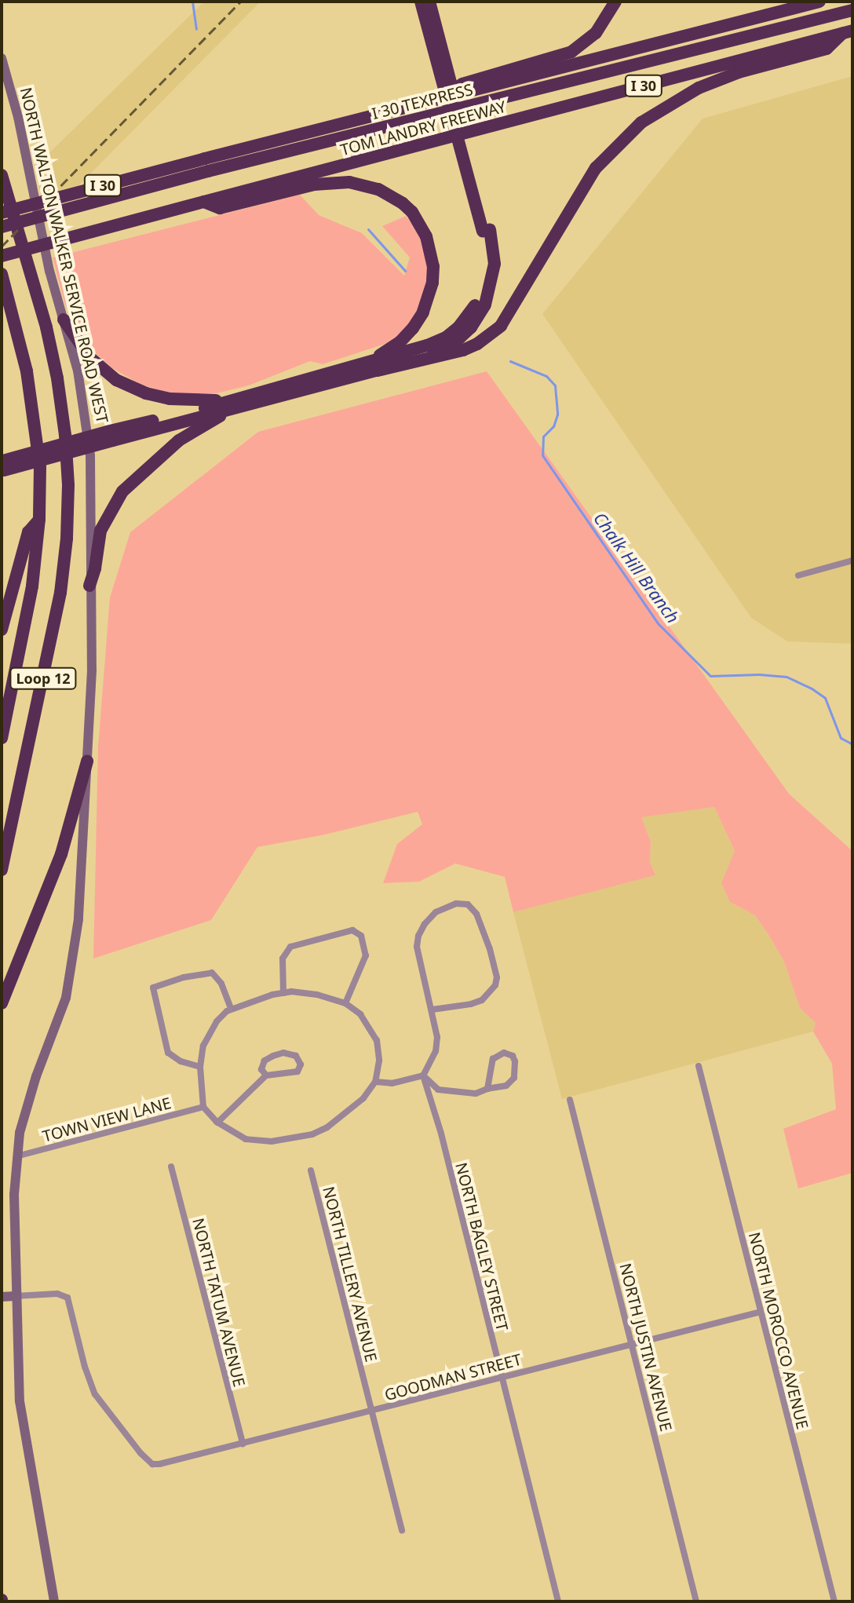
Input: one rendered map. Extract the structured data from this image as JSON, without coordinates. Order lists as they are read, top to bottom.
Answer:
{
  "streets": {
    "highway": [
      "I 30",
      "I 30 TEXPRESS",
      "TOM LANDRY FREEWAY",
      "Loop 12"
    ],
    "main road": ["NORTH WALTON WALKER SERVICE ROAD WEST"],
    "street": [
      "TOWN VIEW LANE",
      "NORTH BAGLEY STREET",
      "NORTH TILLERY AVENUE",
      "NORTH TATUM AVENUE",
      "NORTH MOROCCO AVENUE",
      "NORTH JUSTIN AVENUE",
      "GOODMAN STREET"
    ]
  },
  "crossings": [
    ["I 30 TEXPRESS", "TOM LANDRY FREEWAY"],
    ["NORTH WALTON WALKER SERVICE ROAD WEST", "TOWN VIEW LANE"],
    ["NORTH WALTON WALKER SERVICE ROAD WEST", "GOODMAN STREET"],
    ["NORTH BAGLEY STREET", "GOODMAN STREET"],
    ["NORTH TILLERY AVENUE", "GOODMAN STREET"],
    ["NORTH TATUM AVENUE", "GOODMAN STREET"],
    ["NORTH MOROCCO AVENUE", "GOODMAN STREET"],
    ["NORTH JUSTIN AVENUE", "GOODMAN STREET"]
  ],
  "water": ["Chalk Hill Branch"]
}
